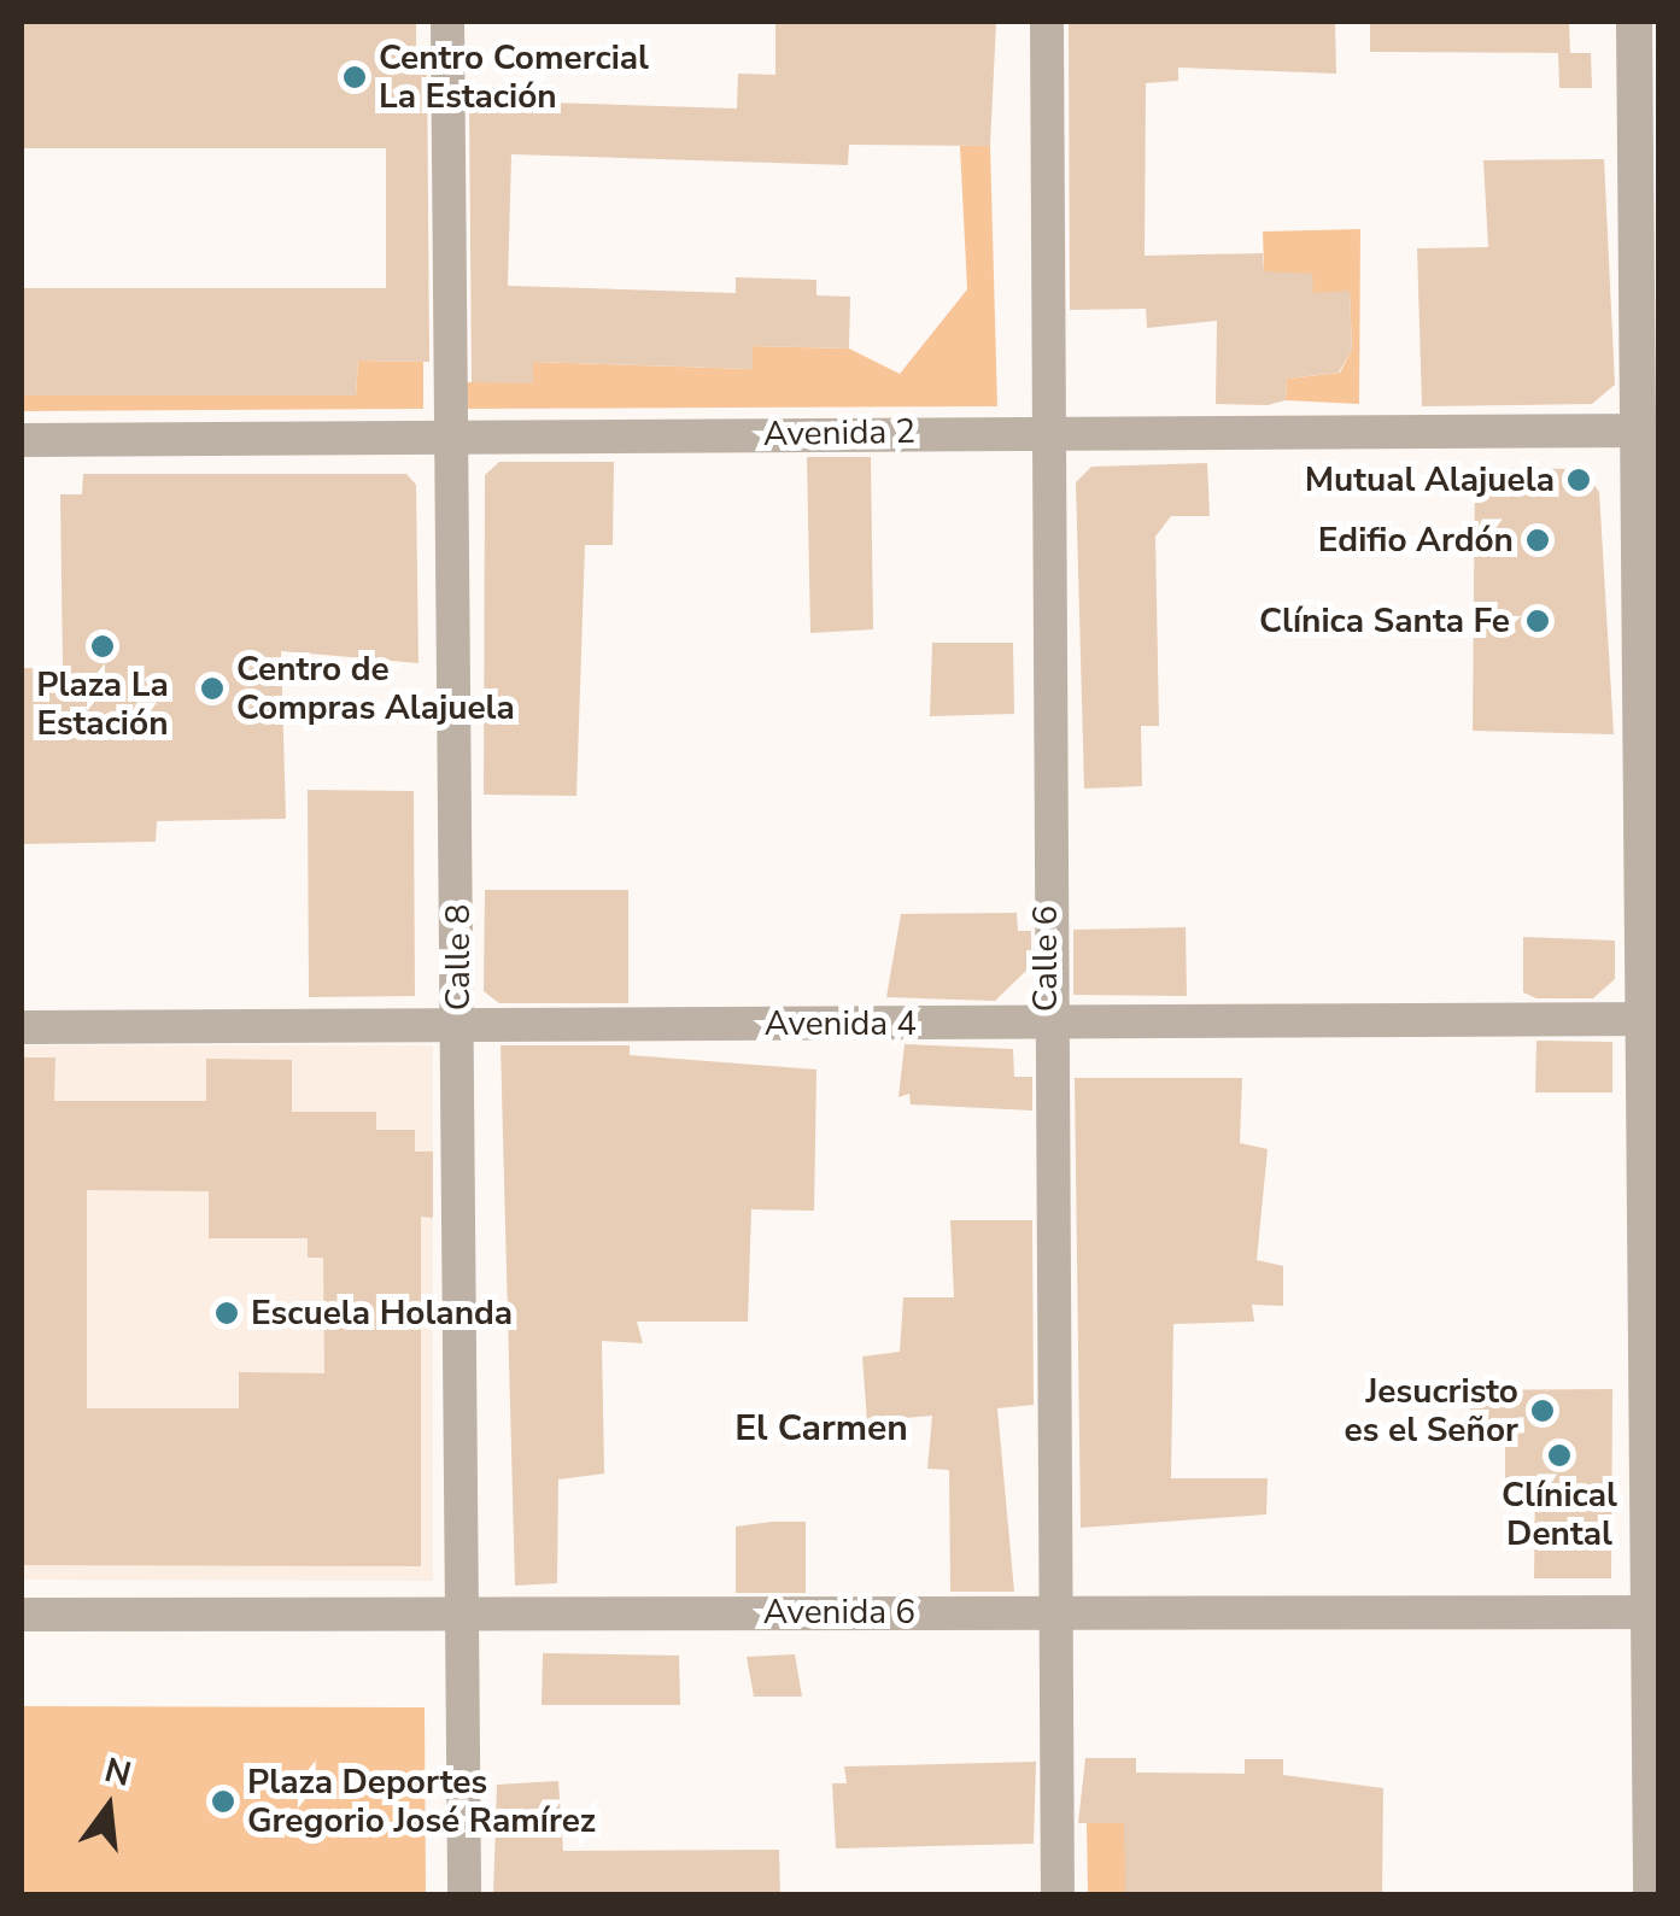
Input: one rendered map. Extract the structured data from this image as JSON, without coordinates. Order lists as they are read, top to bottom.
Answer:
{
  "streets": {
    "street": [
      "Avenida 2",
      "Calle 8",
      "Calle 6",
      "Avenida 4",
      "Avenida 6"
    ]
  },
  "crossings": [
    ["Avenida 2", "Calle 8"],
    ["Avenida 2", "Calle 6"],
    ["Calle 8", "Avenida 4"],
    ["Calle 8", "Avenida 6"],
    ["Calle 6", "Avenida 4"],
    ["Calle 6", "Avenida 6"]
  ],
  "districts": ["El Carmen"],
  "places": [
    "Centro Comercial La Estación",
    "Mutual Alajuela",
    "Edifio Ardón",
    "Clínica Santa Fe",
    "Plaza La Estación",
    "Centro de Compras Alajuela",
    "Escuela Holanda",
    "Jesucristo es el Señor",
    "Clínical Dental",
    "Plaza Deportes Gregorio José Ramírez"
  ],
  "north": "top"
}
